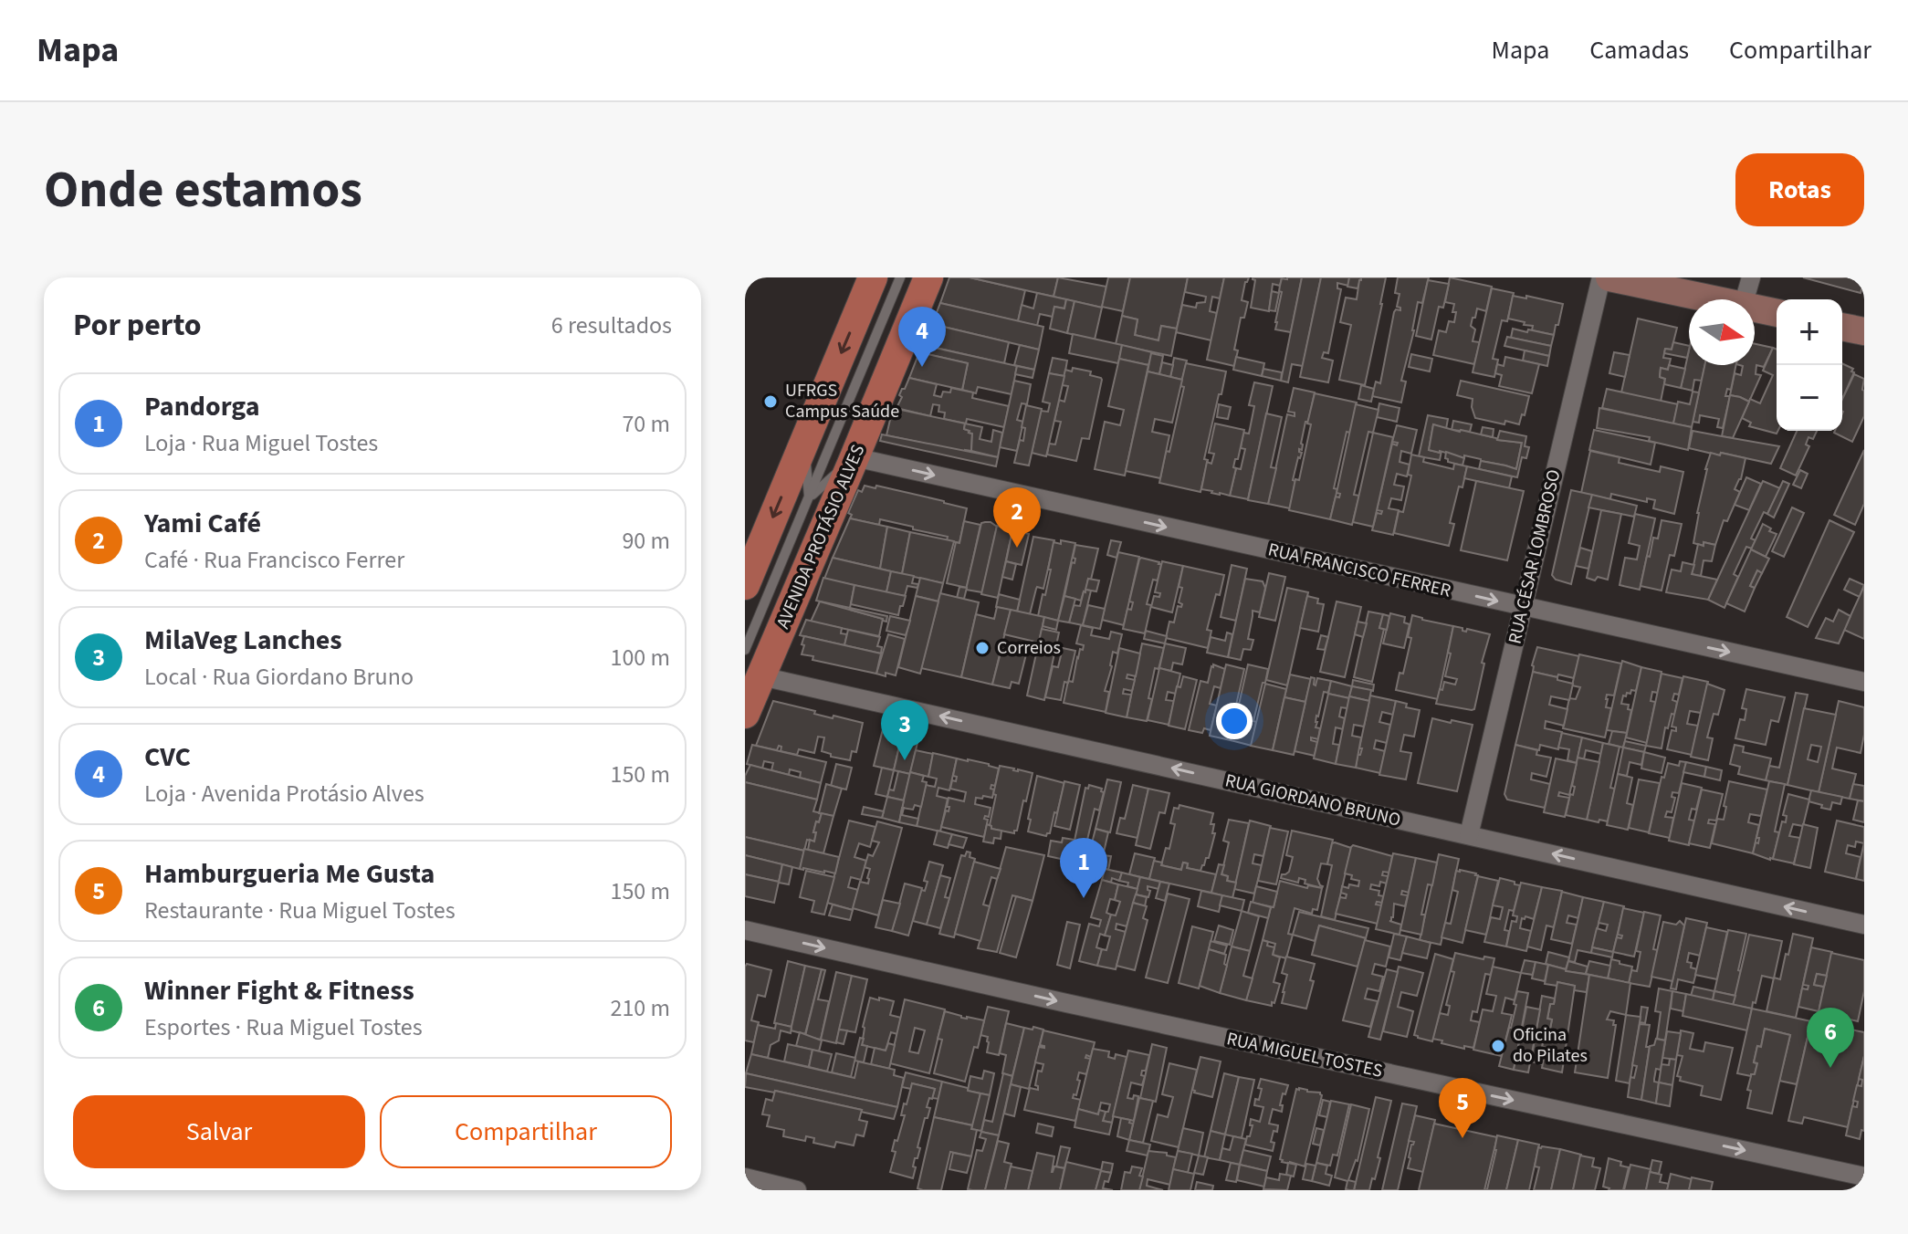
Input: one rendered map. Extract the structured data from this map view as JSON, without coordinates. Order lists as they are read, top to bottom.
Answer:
{
  "streets": {
    "main road": ["AVENIDA PROTÁSIO ALVES"],
    "street": [
      "RUA CÉSAR LOMBROSO",
      "RUA FRANCISCO FERRER",
      "RUA GIORDANO BRUNO",
      "RUA MIGUEL TOSTES"
    ]
  },
  "crossings": [
    ["AVENIDA PROTÁSIO ALVES", "RUA FRANCISCO FERRER"],
    ["AVENIDA PROTÁSIO ALVES", "RUA GIORDANO BRUNO"],
    ["RUA CÉSAR LOMBROSO", "RUA FRANCISCO FERRER"],
    ["RUA CÉSAR LOMBROSO", "RUA GIORDANO BRUNO"]
  ],
  "one_way": ["RUA FRANCISCO FERRER", "RUA GIORDANO BRUNO", "RUA MIGUEL TOSTES"],
  "places": ["UFRGS Campus Saúde", "Correios", "Oficina do Pilates"],
  "north": "right",
  "page": {
    "header": "Mapa",
    "nav": ["Mapa", "Camadas", "Compartilhar"],
    "buttons": [
      "Rotas",
      ["Salvar", "Compartilhar"]
    ],
    "title": "Onde estamos",
    "heading": ["Por perto", "6 resultados"],
    "map_buttons": ["+", "−"],
    "pins": [
      "4",
      "2",
      "3",
      "1",
      "6",
      "5"
    ],
    "list": [
      {
        "mark": "1",
        "name": "Pandorga",
        "note": "Loja · Rua Miguel Tostes",
        "value": "70 m"
      },
      {
        "mark": "2",
        "name": "Yami Café",
        "note": "Café · Rua Francisco Ferrer",
        "value": "90 m"
      },
      {
        "mark": "3",
        "name": "MilaVeg Lanches",
        "note": "Local · Rua Giordano Bruno",
        "value": "100 m"
      },
      {
        "mark": "4",
        "name": "CVC",
        "note": "Loja · Avenida Protásio Alves",
        "value": "150 m"
      },
      {
        "mark": "5",
        "name": "Hamburgueria Me Gusta",
        "note": "Restaurante · Rua Miguel Tostes",
        "value": "150 m"
      },
      {
        "mark": "6",
        "name": "Winner Fight & Fitness",
        "note": "Esportes · Rua Miguel Tostes",
        "value": "210 m"
      }
    ]
  }
}
